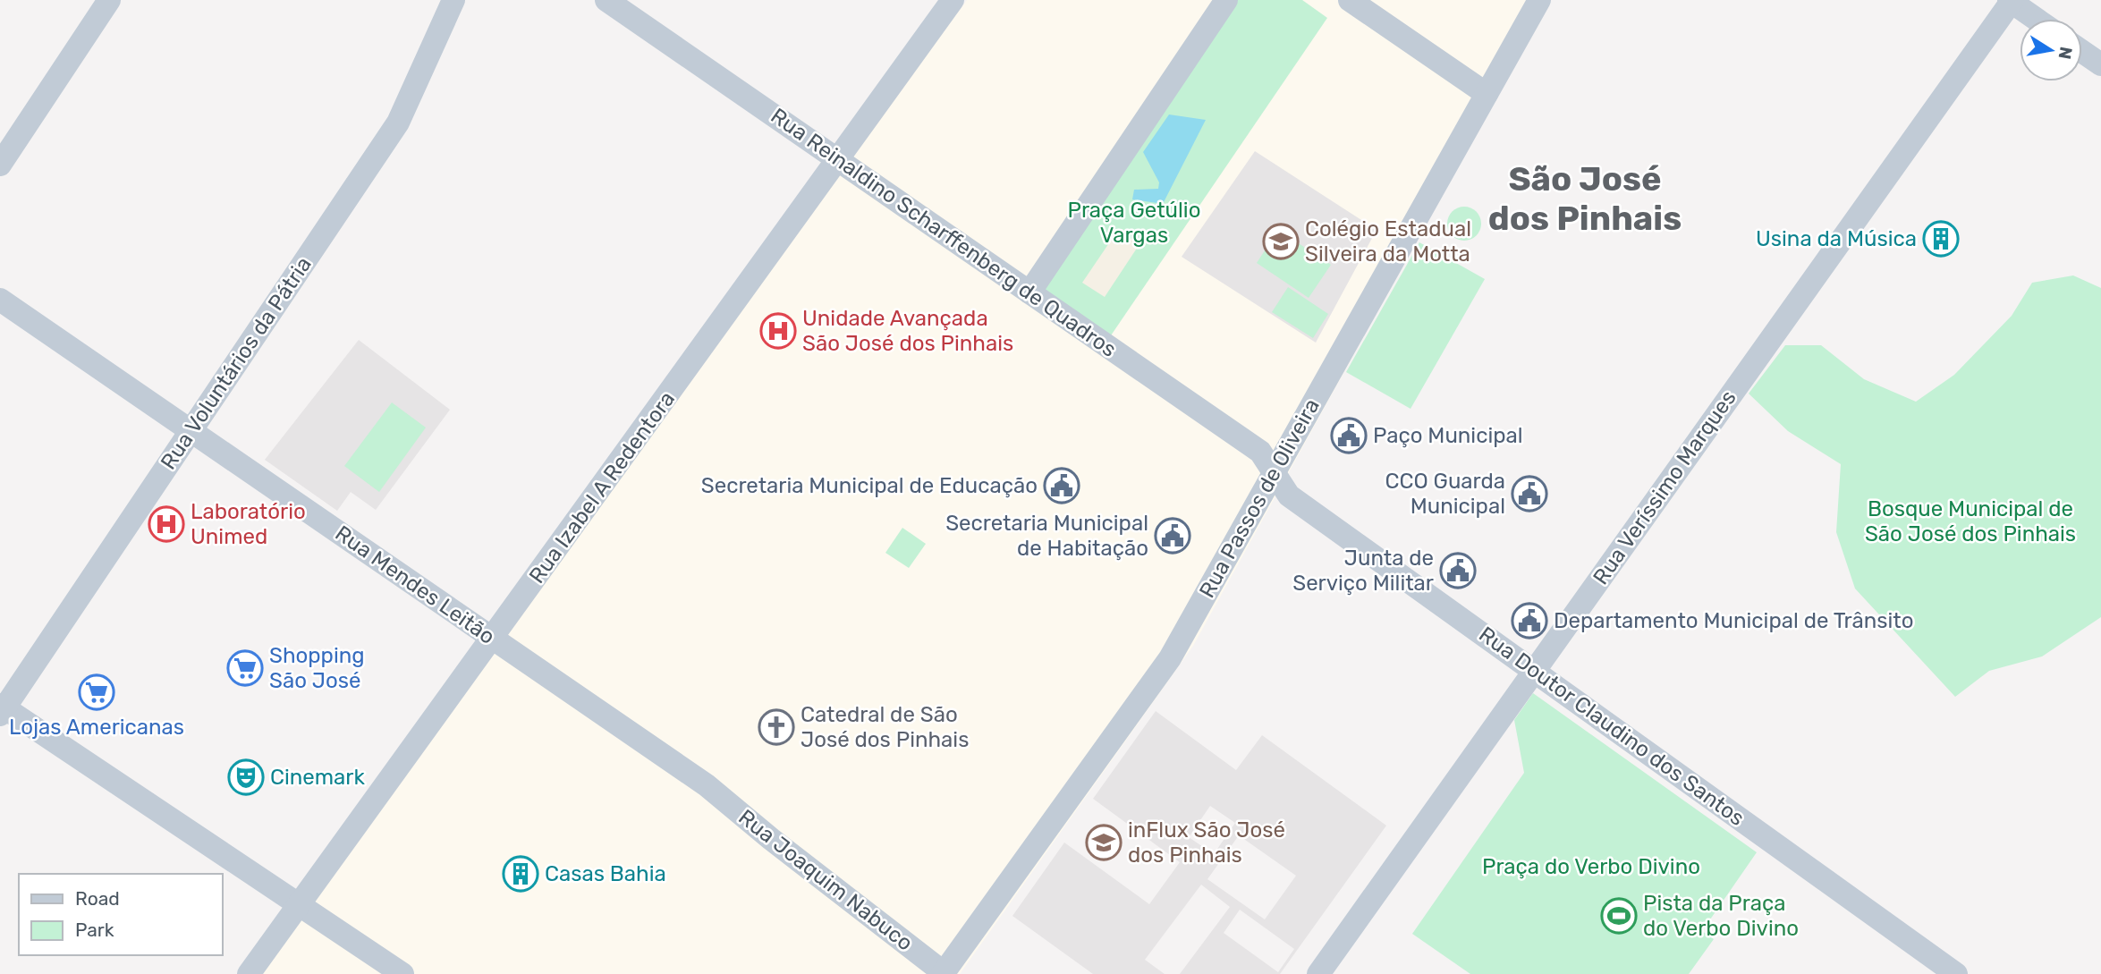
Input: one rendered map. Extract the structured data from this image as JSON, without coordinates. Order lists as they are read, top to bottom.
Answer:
{
  "streets": {
    "main road": [
      "Rua Reinaldino Scharffenberg de Quadros",
      "Rua Voluntários da Pátria",
      "Rua Izabel A Redentora",
      "Rua Veríssimo Marques",
      "Rua Passos de Oliveira",
      "Rua Mendes Leitão",
      "Rua Doutor Claudino dos Santos",
      "Rua Joaquim Nabuco"
    ]
  },
  "crossings": [
    ["Rua Reinaldino Scharffenberg de Quadros", "Rua Izabel A Redentora"],
    ["Rua Reinaldino Scharffenberg de Quadros", "Rua Passos de Oliveira"],
    ["Rua Reinaldino Scharffenberg de Quadros", "Rua Doutor Claudino dos Santos"],
    ["Rua Voluntários da Pátria", "Rua Mendes Leitão"],
    ["Rua Izabel A Redentora", "Rua Mendes Leitão"],
    ["Rua Veríssimo Marques", "Rua Doutor Claudino dos Santos"],
    ["Rua Passos de Oliveira", "Rua Doutor Claudino dos Santos"],
    ["Rua Passos de Oliveira", "Rua Joaquim Nabuco"],
    ["Rua Mendes Leitão", "Rua Joaquim Nabuco"]
  ],
  "districts": ["São José dos Pinhais"],
  "parks": ["Praça Getúlio Vargas", "Bosque Municipal de São José dos Pinhais", "Praça do Verbo Divino"],
  "places": {
    "building": ["Usina da Música", "Casas Bahia"],
    "school or university": ["Colégio Estadual Silveira da Motta", "inFlux São José dos Pinhais"],
    "hospital": ["Unidade Avançada São José dos Pinhais", "Laboratório Unimed"],
    "public building": [
      "Paço Municipal",
      "Secretaria Municipal de Educação",
      "CCO Guarda Municipal",
      "Secretaria Municipal de Habitação",
      "Junta de Serviço Militar",
      "Departamento Municipal de Trânsito"
    ],
    "supermarket": ["Shopping São José", "Lojas Americanas"],
    "church": ["Catedral de São José dos Pinhais"],
    "theatre": ["Cinemark"],
    "sports": ["Pista da Praça do Verbo Divino"]
  },
  "legend": ["Road", "Park"],
  "north": "right"
}
